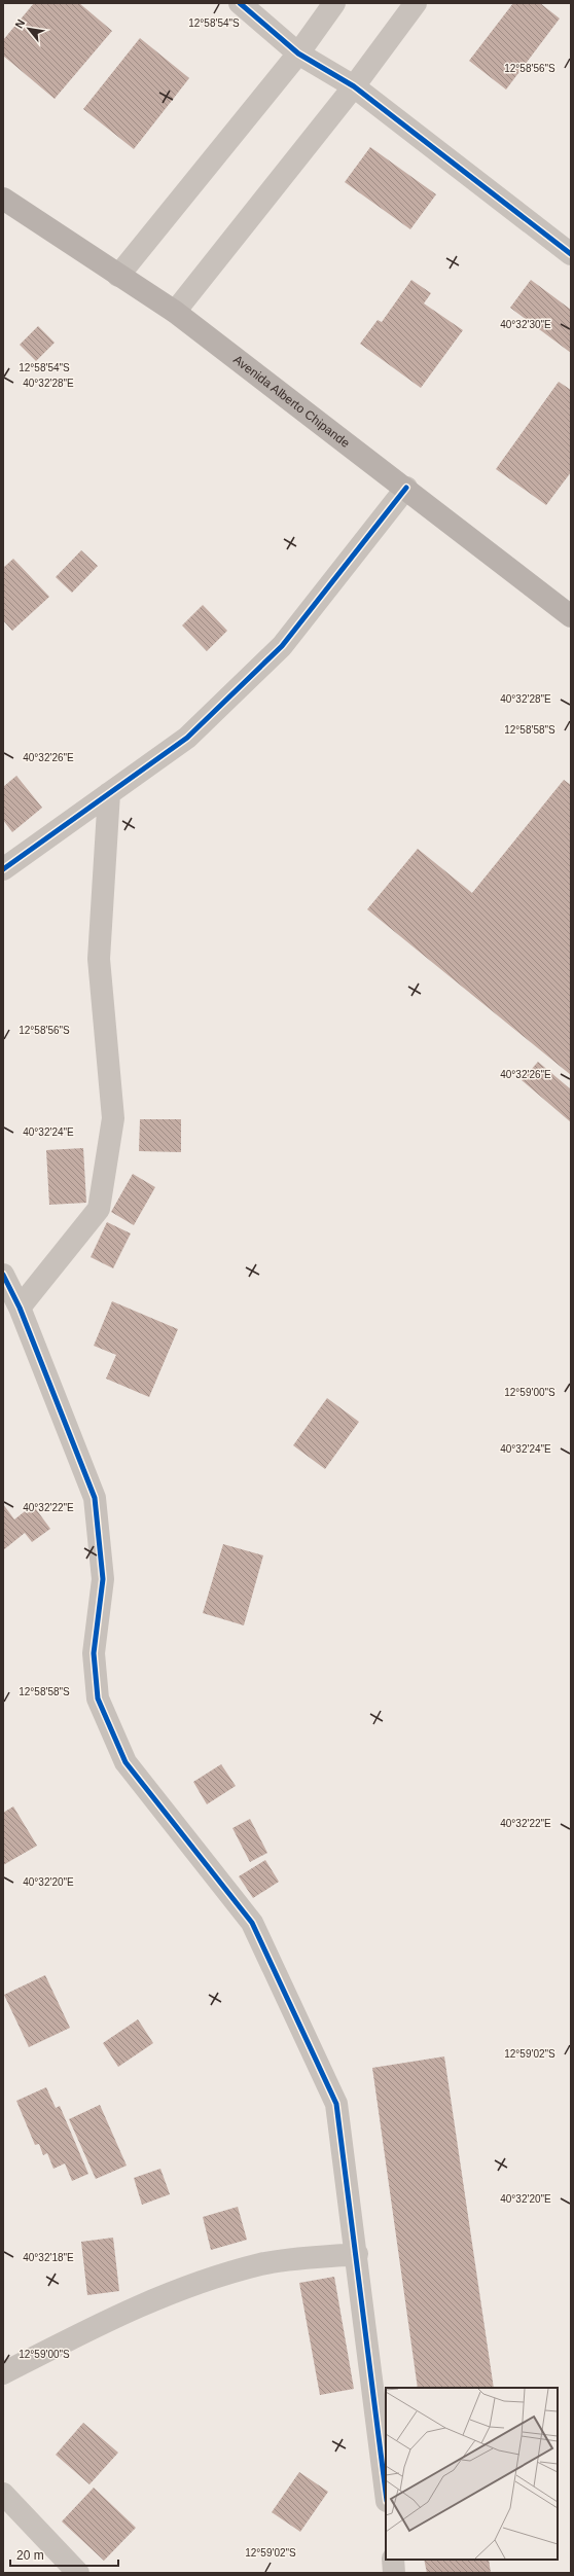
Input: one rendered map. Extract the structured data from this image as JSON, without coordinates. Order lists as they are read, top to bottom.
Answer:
{
  "streets": {
    "main road": ["Avenida Alberto Chipande"]
  },
  "scale_bar": "20 m",
  "north": "top left",
  "coordinates": [
    "12°58'54\"S",
    "12°58'56\"S",
    "40°32'30\"E",
    "40°32'28\"E",
    "12°58'58\"S",
    "40°32'26\"E",
    "40°32'24\"E",
    "12°59'00\"S",
    "40°32'22\"E",
    "40°32'20\"E",
    "12°59'02\"S",
    "40°32'18\"E"
  ]
}
